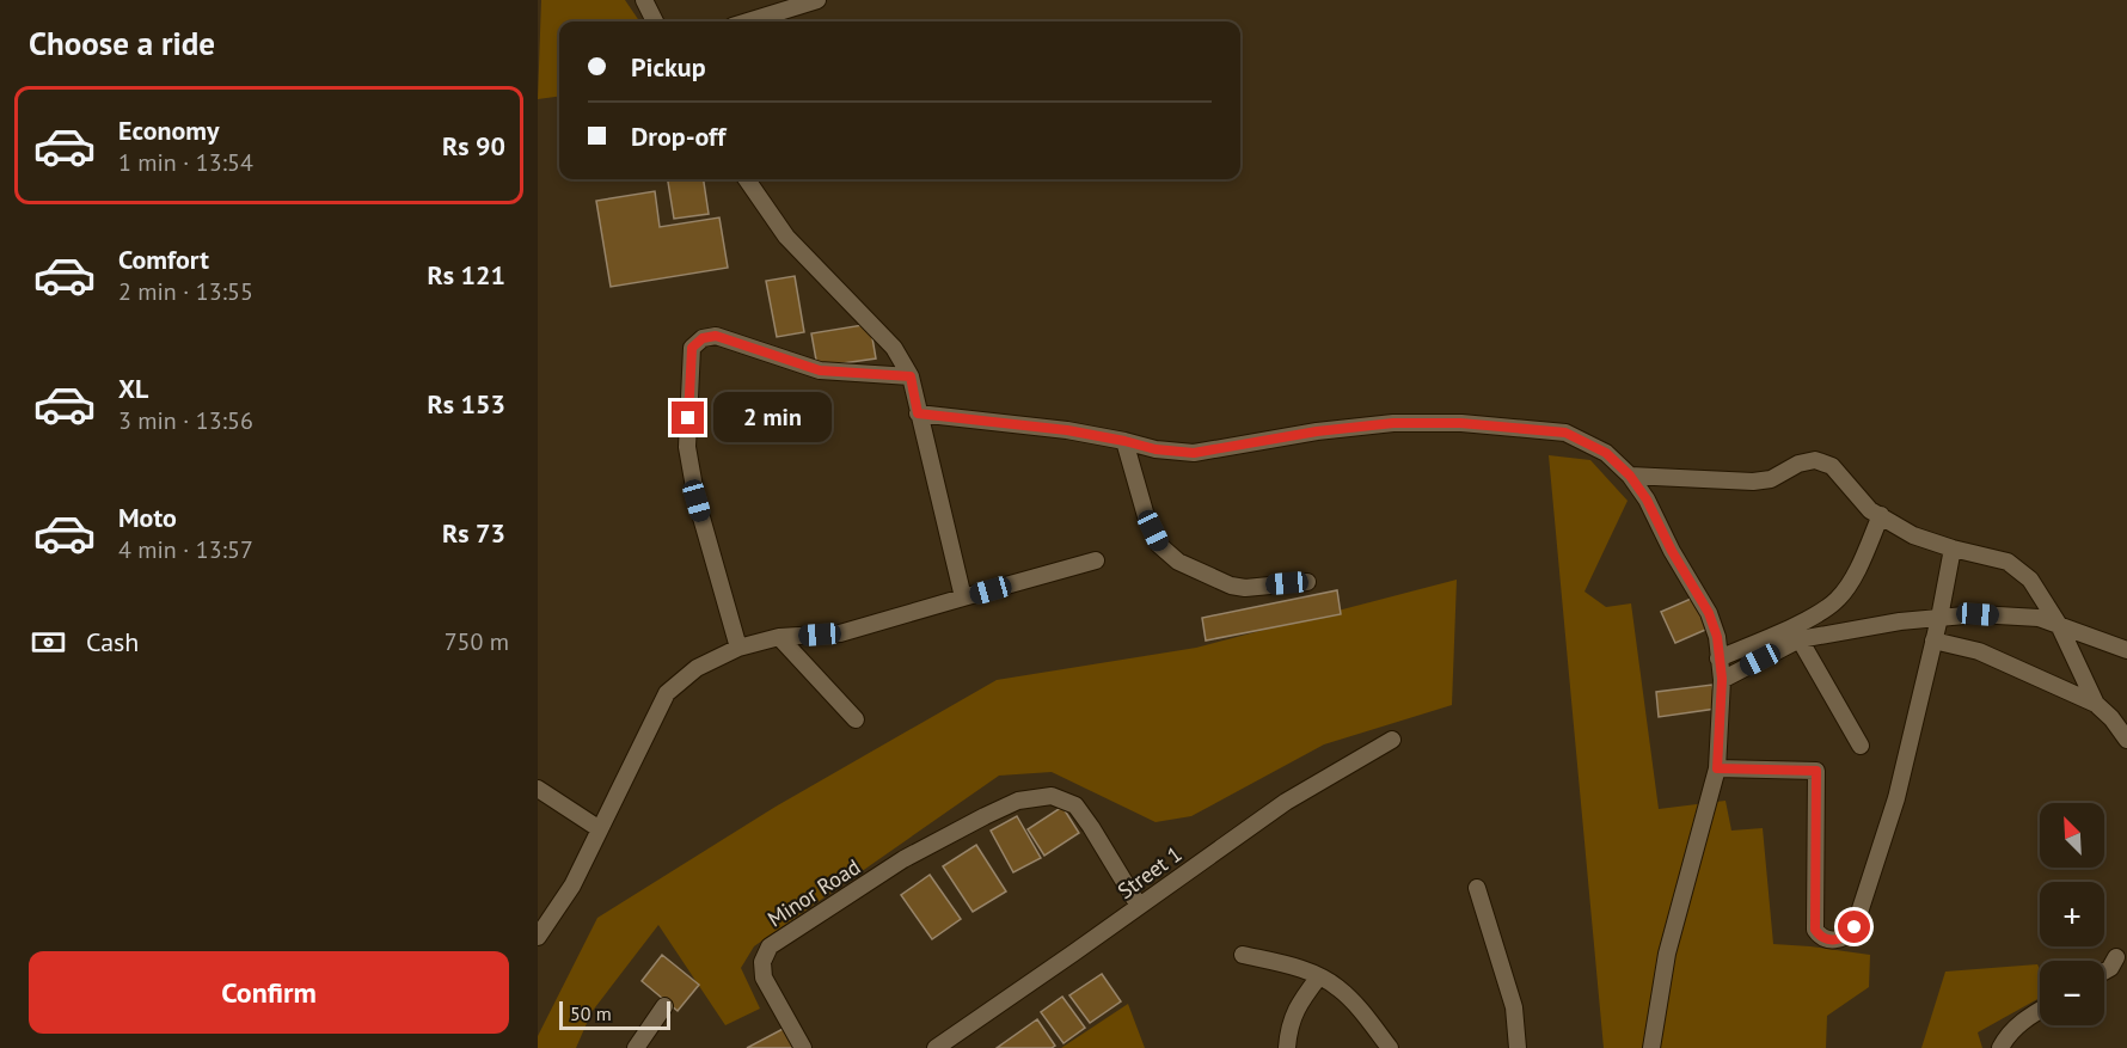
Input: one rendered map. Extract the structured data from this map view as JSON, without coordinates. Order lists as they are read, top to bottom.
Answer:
{
  "streets": {
    "street": ["Street 1", "Minor Road"]
  },
  "crossings": [
    ["Street 1", "Minor Road"]
  ],
  "scale_bar": "50 m",
  "north": "top left",
  "page": {
    "heading": "Choose a ride",
    "banner": ["Pickup", "Drop-off"],
    "list": [
      {
        "name": "Economy",
        "note": "1 min · 13:54",
        "value": "Rs 90"
      },
      {
        "name": "Comfort",
        "note": "2 min · 13:55",
        "value": "Rs 121"
      },
      {
        "name": "XL",
        "note": "3 min · 13:56",
        "value": "Rs 153"
      },
      {
        "name": "Moto",
        "note": "4 min · 13:57",
        "value": "Rs 73"
      }
    ],
    "bubble": "2 min",
    "pay": ["Cash", "750 m"],
    "map_buttons": ["+", "−"],
    "buttons": "Confirm",
    "scale": "50 m"
  }
}
